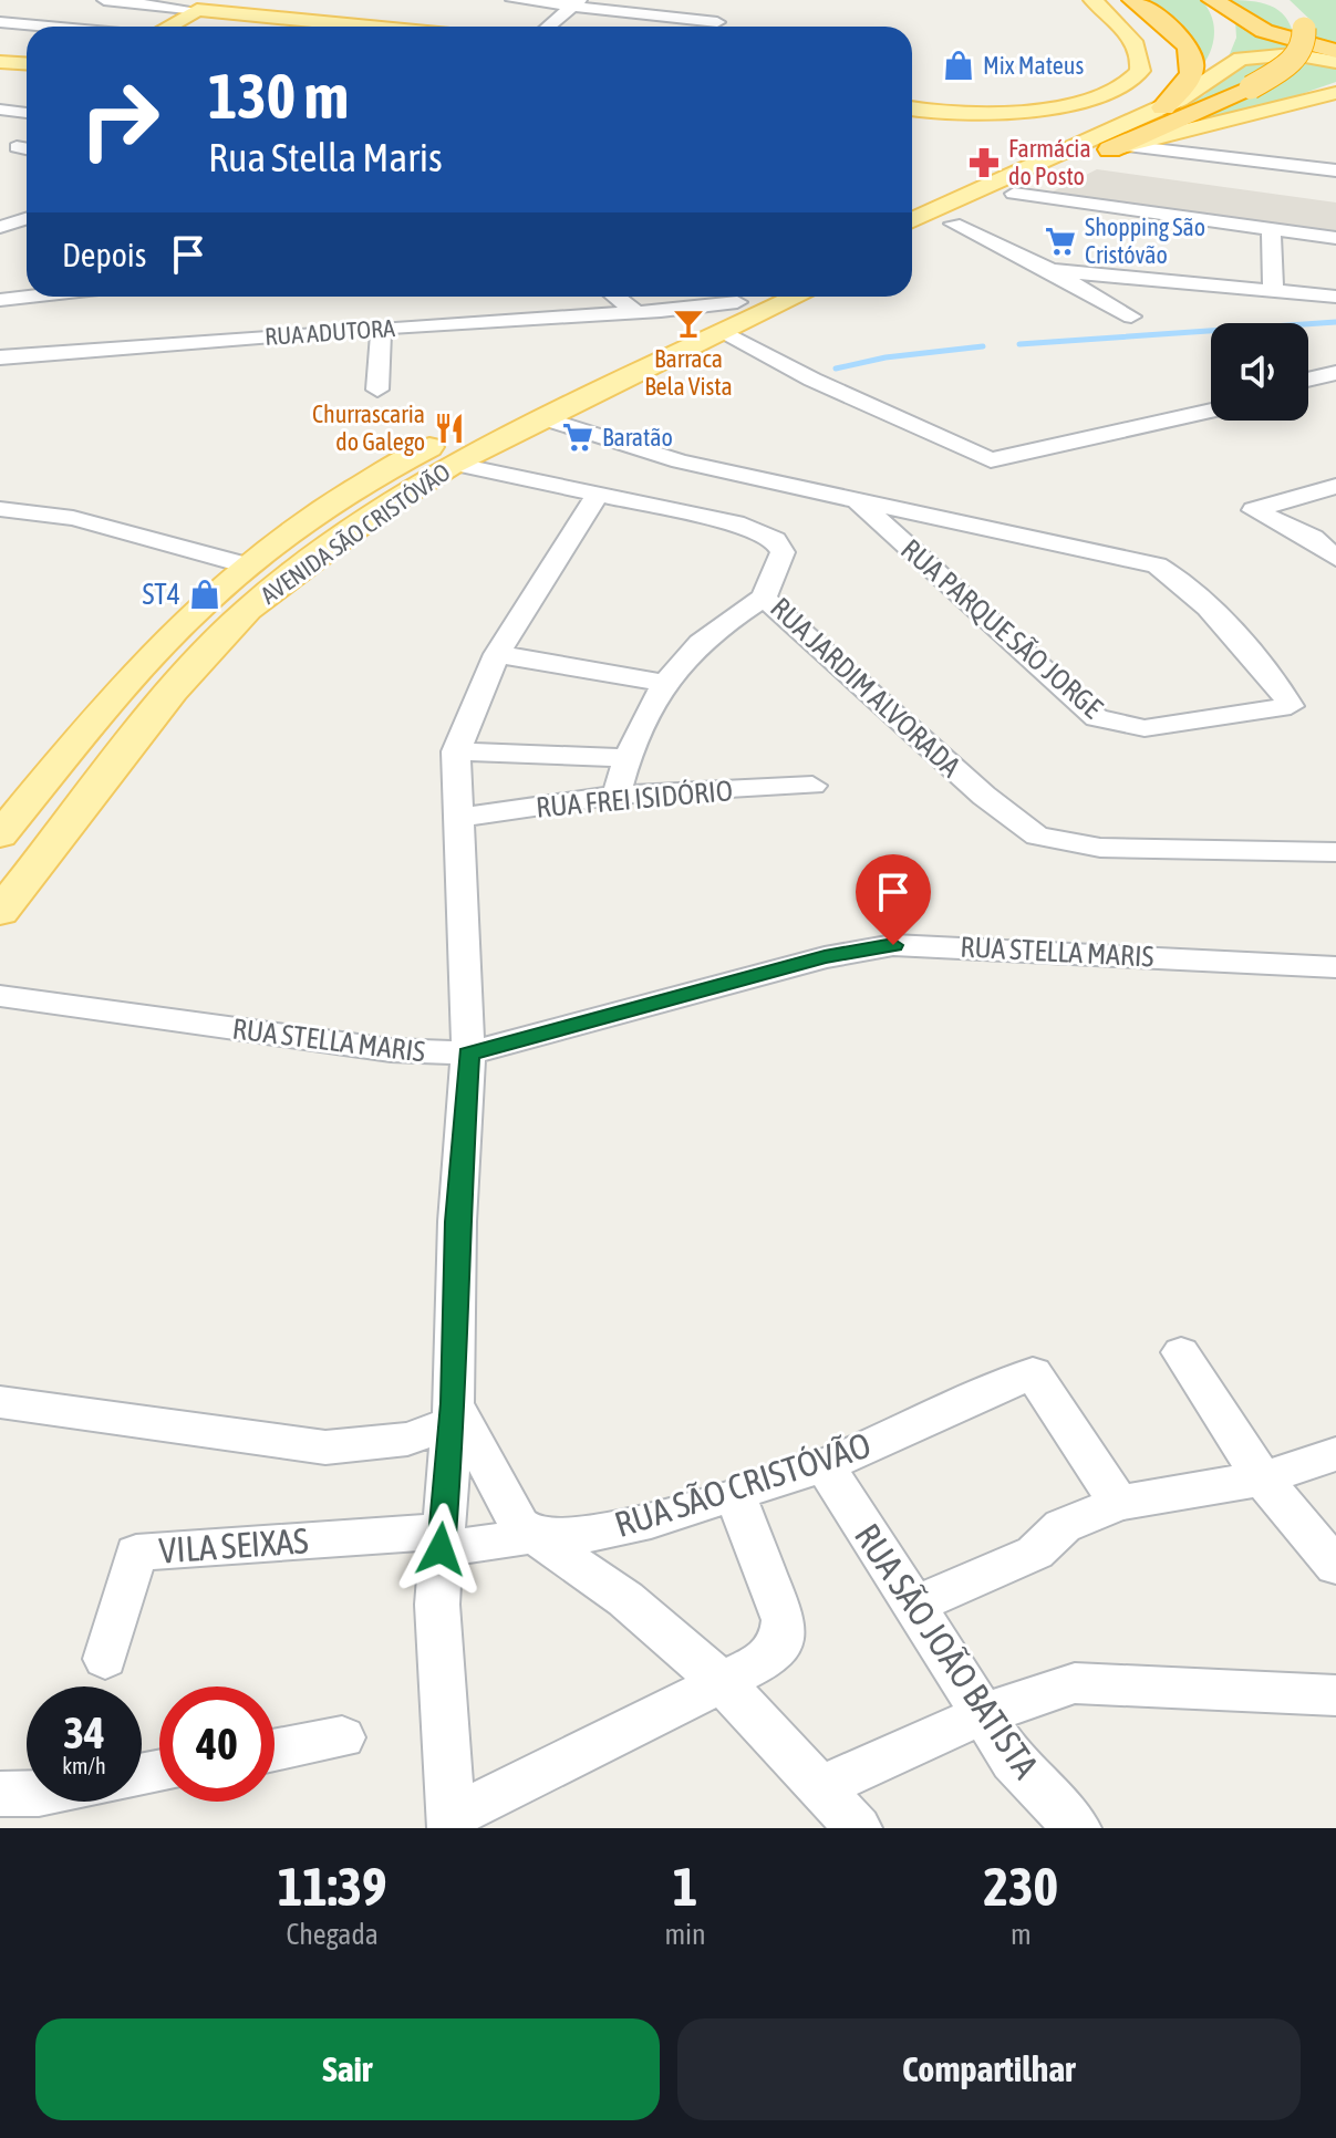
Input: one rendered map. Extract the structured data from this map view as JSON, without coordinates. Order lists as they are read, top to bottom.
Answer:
{
  "streets": {
    "main road": ["AVENIDA SÃO CRISTÓVÃO"],
    "street": [
      "RUA ADUTORA",
      "RUA PARQUE SÃO JORGE",
      "RUA JARDIM ALVORADA",
      "RUA FREI ISIDÓRIO",
      "RUA STELLA MARIS",
      "RUA SÃO CRISTÓVÃO",
      "VILA SEIXAS",
      "RUA SÃO JOÃO BATISTA"
    ]
  },
  "crossings": [
    ["RUA ADUTORA", "AVENIDA SÃO CRISTÓVÃO"],
    ["AVENIDA SÃO CRISTÓVÃO", "RUA PARQUE SÃO JORGE"],
    ["AVENIDA SÃO CRISTÓVÃO", "RUA JARDIM ALVORADA"],
    ["RUA SÃO CRISTÓVÃO", "VILA SEIXAS"],
    ["RUA SÃO CRISTÓVÃO", "RUA SÃO JOÃO BATISTA"]
  ],
  "places": {
    "shop": ["Mix Mateus", "ST4"],
    "pharmacy": ["Farmácia do Posto"],
    "supermarket": ["Shopping São Cristóvão", "Baratão"],
    "bar": ["Barraca Bela Vista"],
    "restaurant": ["Churrascaria do Galego"]
  },
  "page": {
    "turn": ["130 m", "Rua Stella Maris"],
    "then": "Depois",
    "speed": "34 km/h",
    "limit": "40",
    "eta": [
      "11:39",
      "Chegada",
      "1",
      "min",
      "230",
      "m"
    ],
    "buttons": ["Sair", "Compartilhar"]
  }
}
